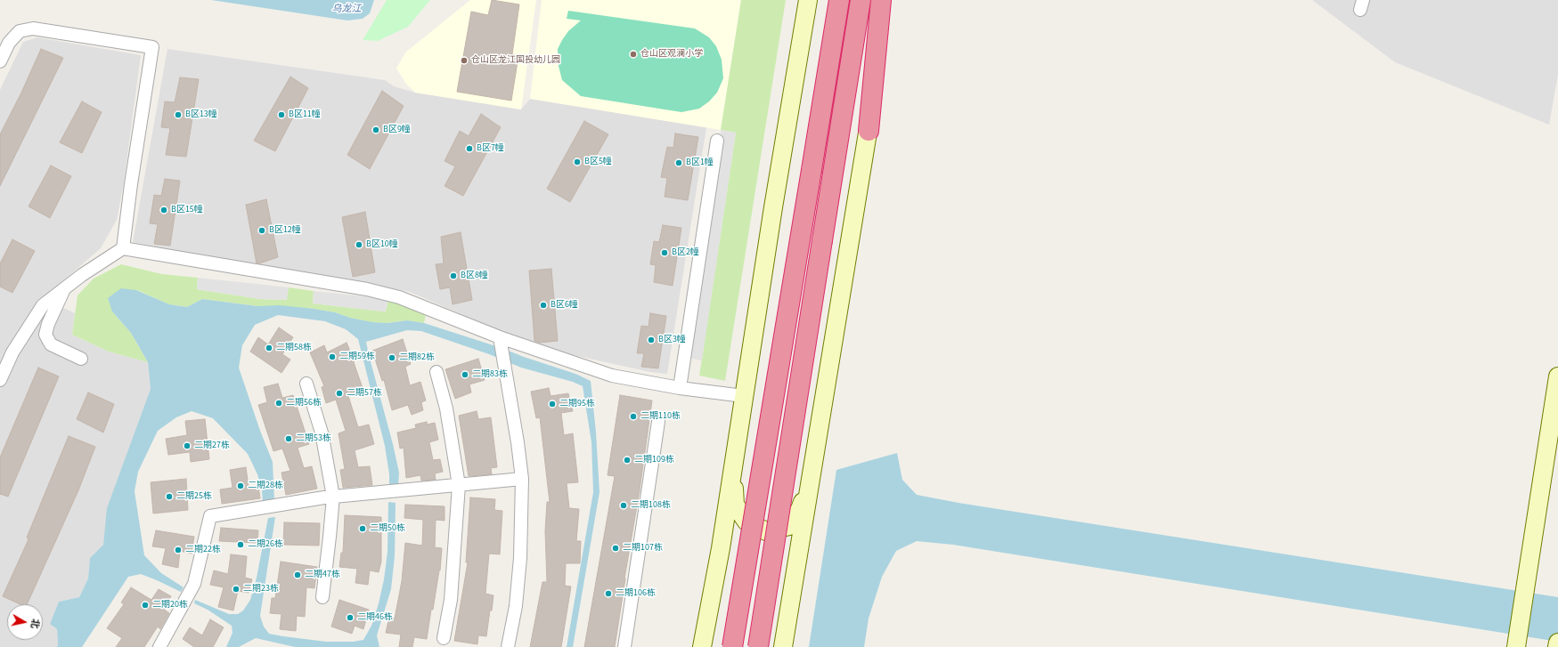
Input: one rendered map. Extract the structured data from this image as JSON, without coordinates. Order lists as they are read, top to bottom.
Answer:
{
  "water": ["乌龙江"],
  "places": [
    "仓山区观澜小学",
    "仓山区龙江国投幼儿园",
    "B区13幢",
    "B区11幢",
    "B区9幢",
    "B区7幢",
    "B区5幢",
    "B区1幢",
    "B区15幢",
    "B区12幢",
    "B区10幢",
    "B区2幢",
    "B区8幢",
    "B区6幢",
    "B区3幢",
    "二期58栋",
    "二期59栋",
    "二期82栋",
    "二期83栋",
    "二期57栋",
    "二期56栋",
    "二期95栋",
    "二期110栋",
    "二期53栋",
    "二期27栋",
    "二期109栋",
    "二期28栋",
    "二期25栋",
    "二期108栋",
    "二期50栋",
    "二期26栋",
    "二期107栋",
    "二期22栋",
    "二期47栋",
    "二期23栋",
    "二期106栋",
    "二期20栋",
    "二期46栋"
  ],
  "north": "right"
}
